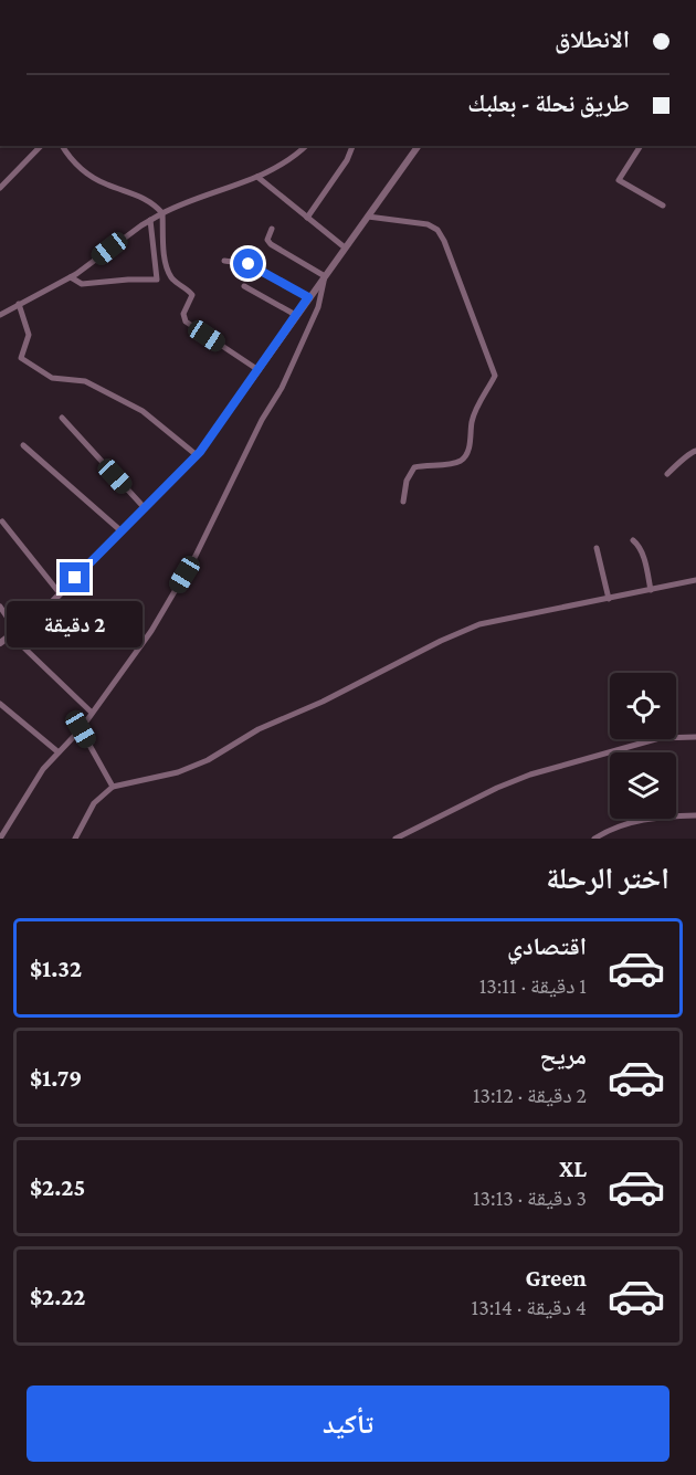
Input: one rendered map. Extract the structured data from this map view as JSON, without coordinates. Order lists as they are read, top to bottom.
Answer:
{
  "page": {
    "banner": ["الانطلاق", "طريق نحلة - بعلبك"],
    "bubble": "2 دقيقة",
    "heading": "اختر الرحلة",
    "list": [
      {
        "name": "اقتصادي",
        "note": "1 دقيقة · 13:11",
        "value": "$1.32"
      },
      {
        "name": "مريح",
        "note": "2 دقيقة · 13:12",
        "value": "$1.79"
      },
      {
        "name": "XL",
        "note": "3 دقيقة · 13:13",
        "value": "$2.25"
      },
      {
        "name": "Green",
        "note": "4 دقيقة · 13:14",
        "value": "$2.22"
      }
    ],
    "buttons": "تأكيد"
  }
}
